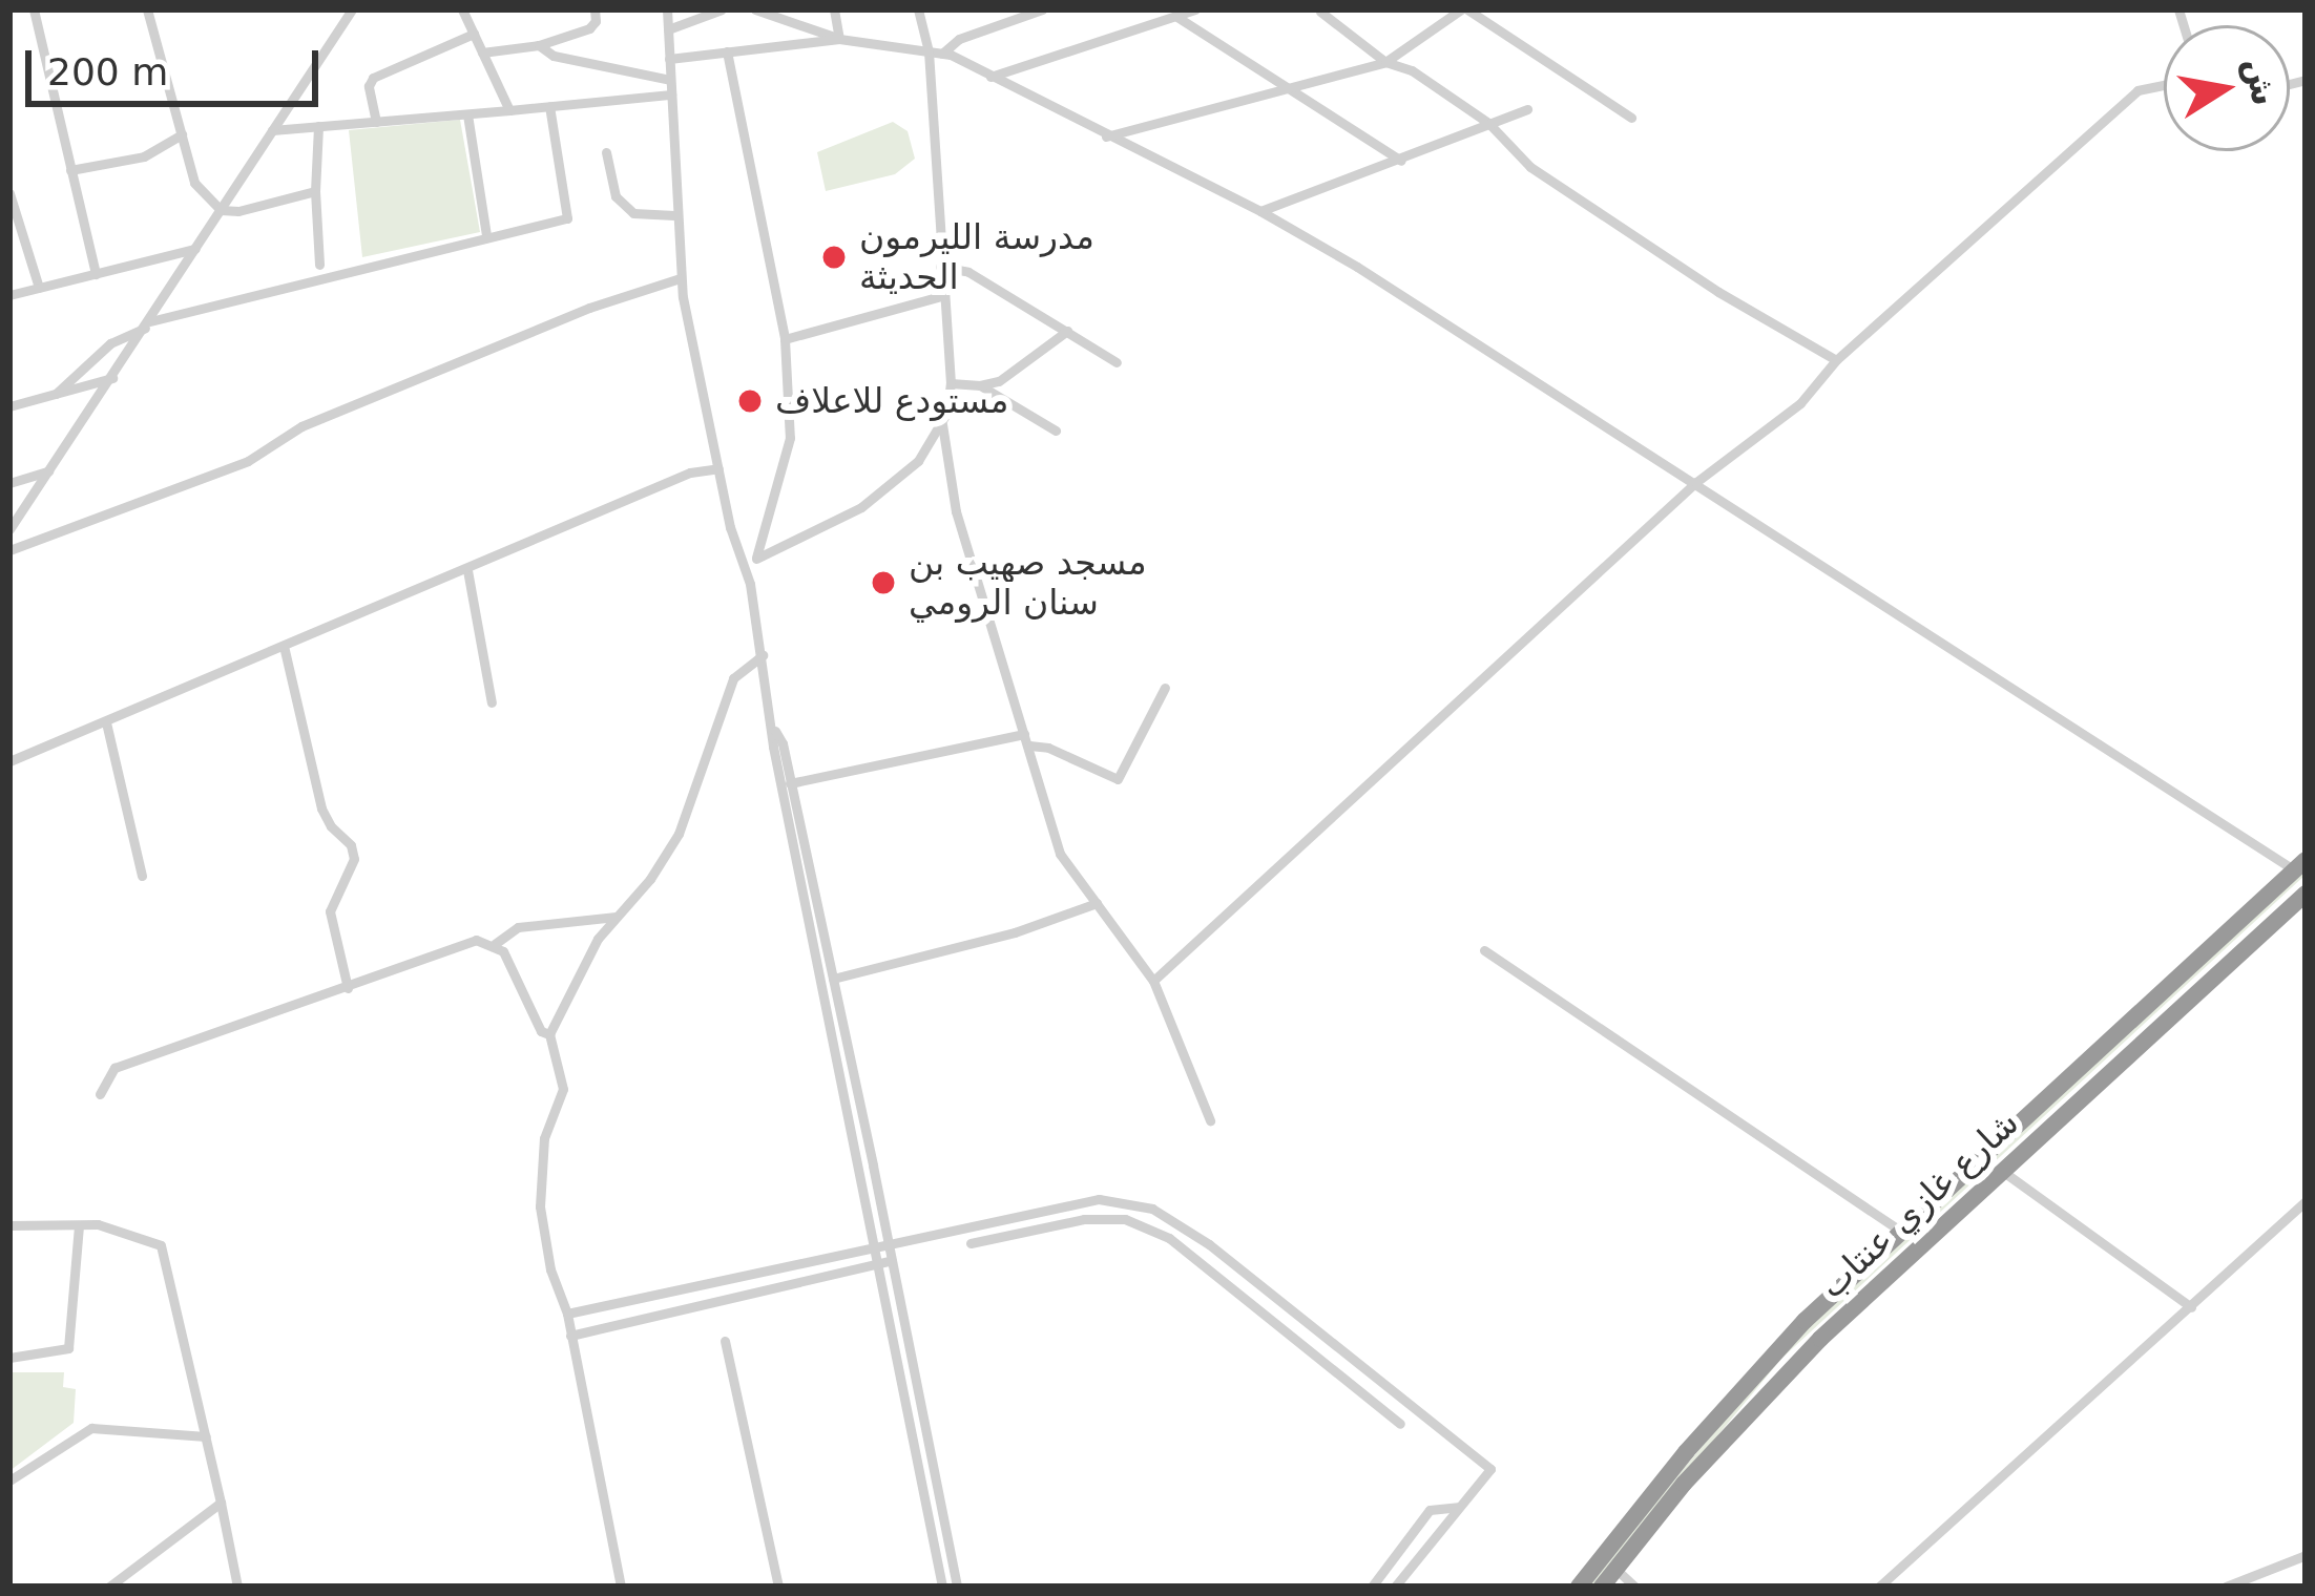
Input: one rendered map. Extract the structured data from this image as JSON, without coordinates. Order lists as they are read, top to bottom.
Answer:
{
  "streets": {
    "highway": ["شارع غازي عنتاب"]
  },
  "places": ["مدرسة الليرمون الحديثة", "مستودع للاعلاف", "مسجد صهيب بن سنان الرومي"],
  "scale_bar": "200 m",
  "north": "right"
}
